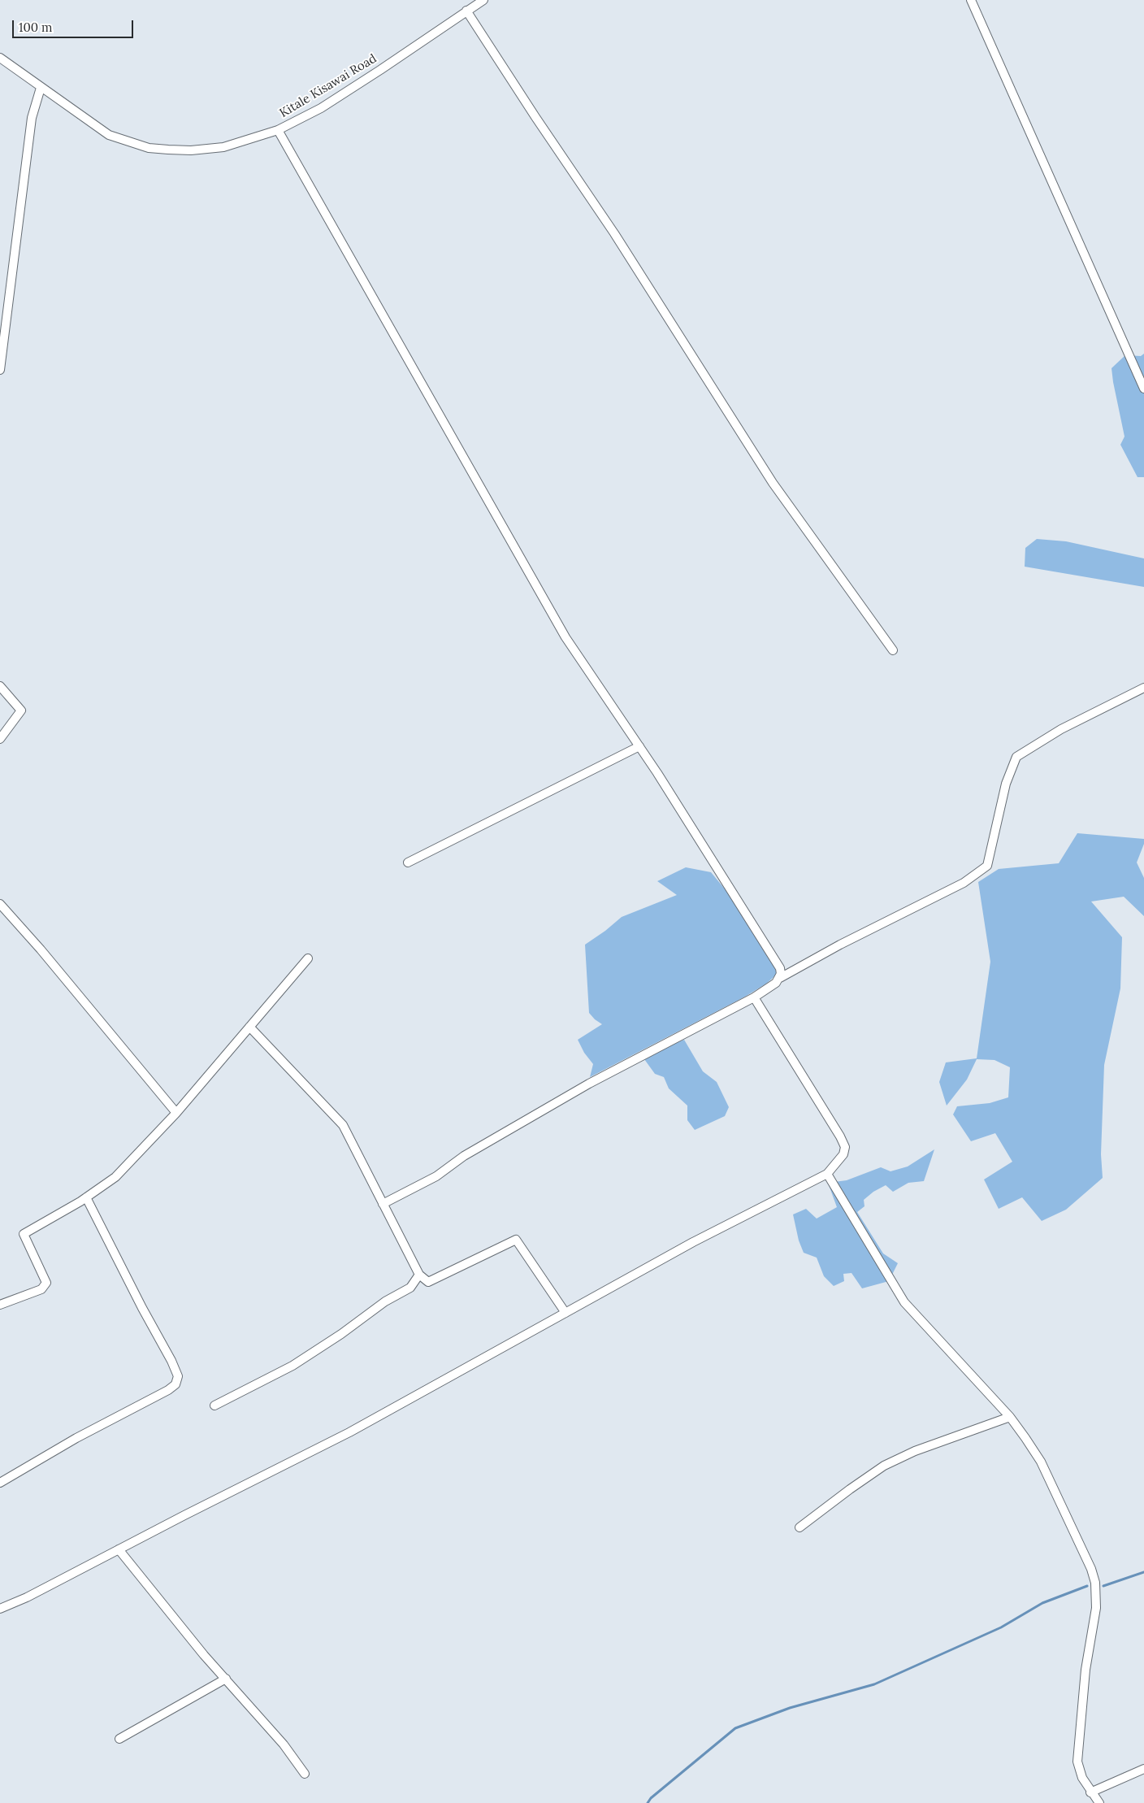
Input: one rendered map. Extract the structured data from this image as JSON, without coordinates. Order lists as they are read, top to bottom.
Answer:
{
  "streets": {
    "street": ["Kitale Kisawai Road"]
  },
  "scale_bar": "100 m"
}
